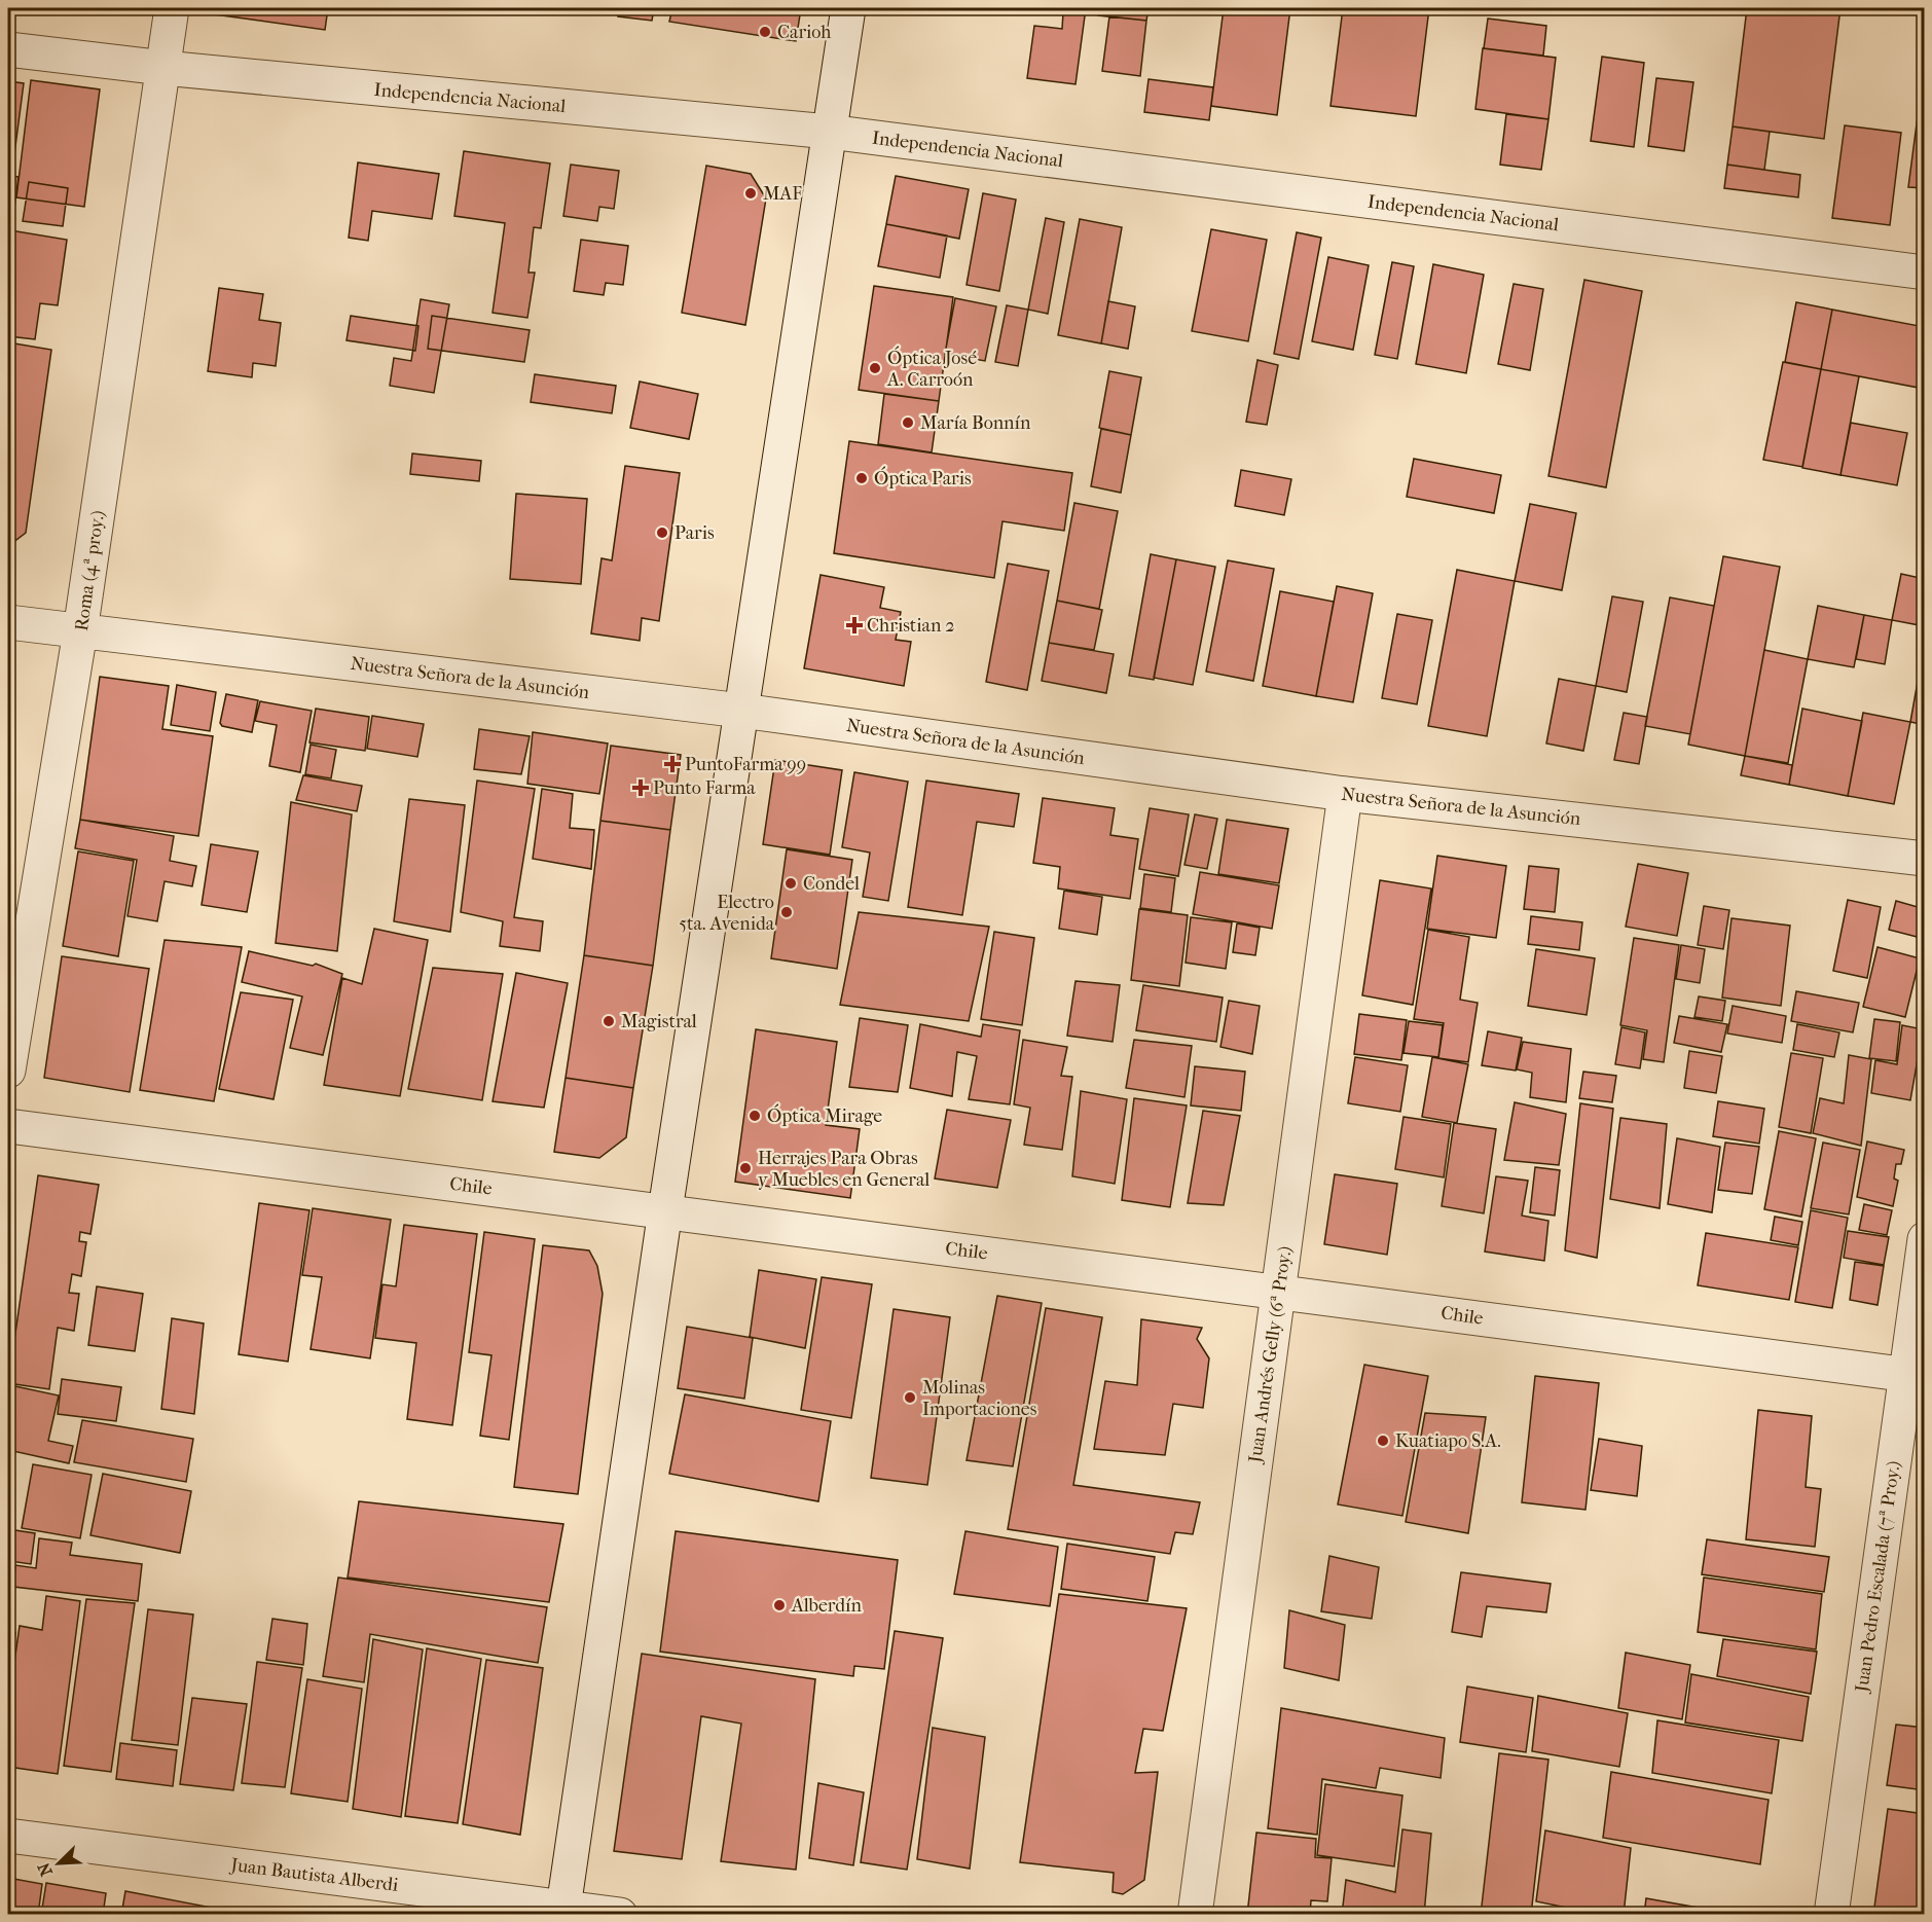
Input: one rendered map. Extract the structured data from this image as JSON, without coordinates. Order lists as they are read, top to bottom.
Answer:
{
  "streets": {
    "street": [
      "Independencia Nacional",
      "Roma (4ª proy.)",
      "Nuestra Señora de la Asunción",
      "Chile",
      "Juan Andrés Gelly (6ª Proy.)",
      "Juan Pedro Escalada (7ª Proy.)",
      "Juan Bautista Alberdi"
    ]
  },
  "crossings": [
    ["Independencia Nacional", "Roma (4ª proy.)"],
    ["Roma (4ª proy.)", "Nuestra Señora de la Asunción"],
    ["Nuestra Señora de la Asunción", "Juan Andrés Gelly (6ª Proy.)"],
    ["Chile", "Juan Andrés Gelly (6ª Proy.)"],
    ["Chile", "Juan Pedro Escalada (7ª Proy.)"]
  ],
  "places": {
    "other": [
      "Carioh",
      "MAF",
      "Óptica José A. Carroón",
      "María Bonnín",
      "Óptica Paris",
      "Paris",
      "Condel",
      "Electro 5ta. Avenida",
      "Magistral",
      "Óptica Mirage",
      "Herrajes Para Obras y Muebles en General",
      "Molinas Importaciones",
      "Kuatiapo S.A.",
      "Alberdín"
    ],
    "health": ["Christian 2", "PuntoFarma 99", "Punto Farma"]
  },
  "north": "bottom left"
}
